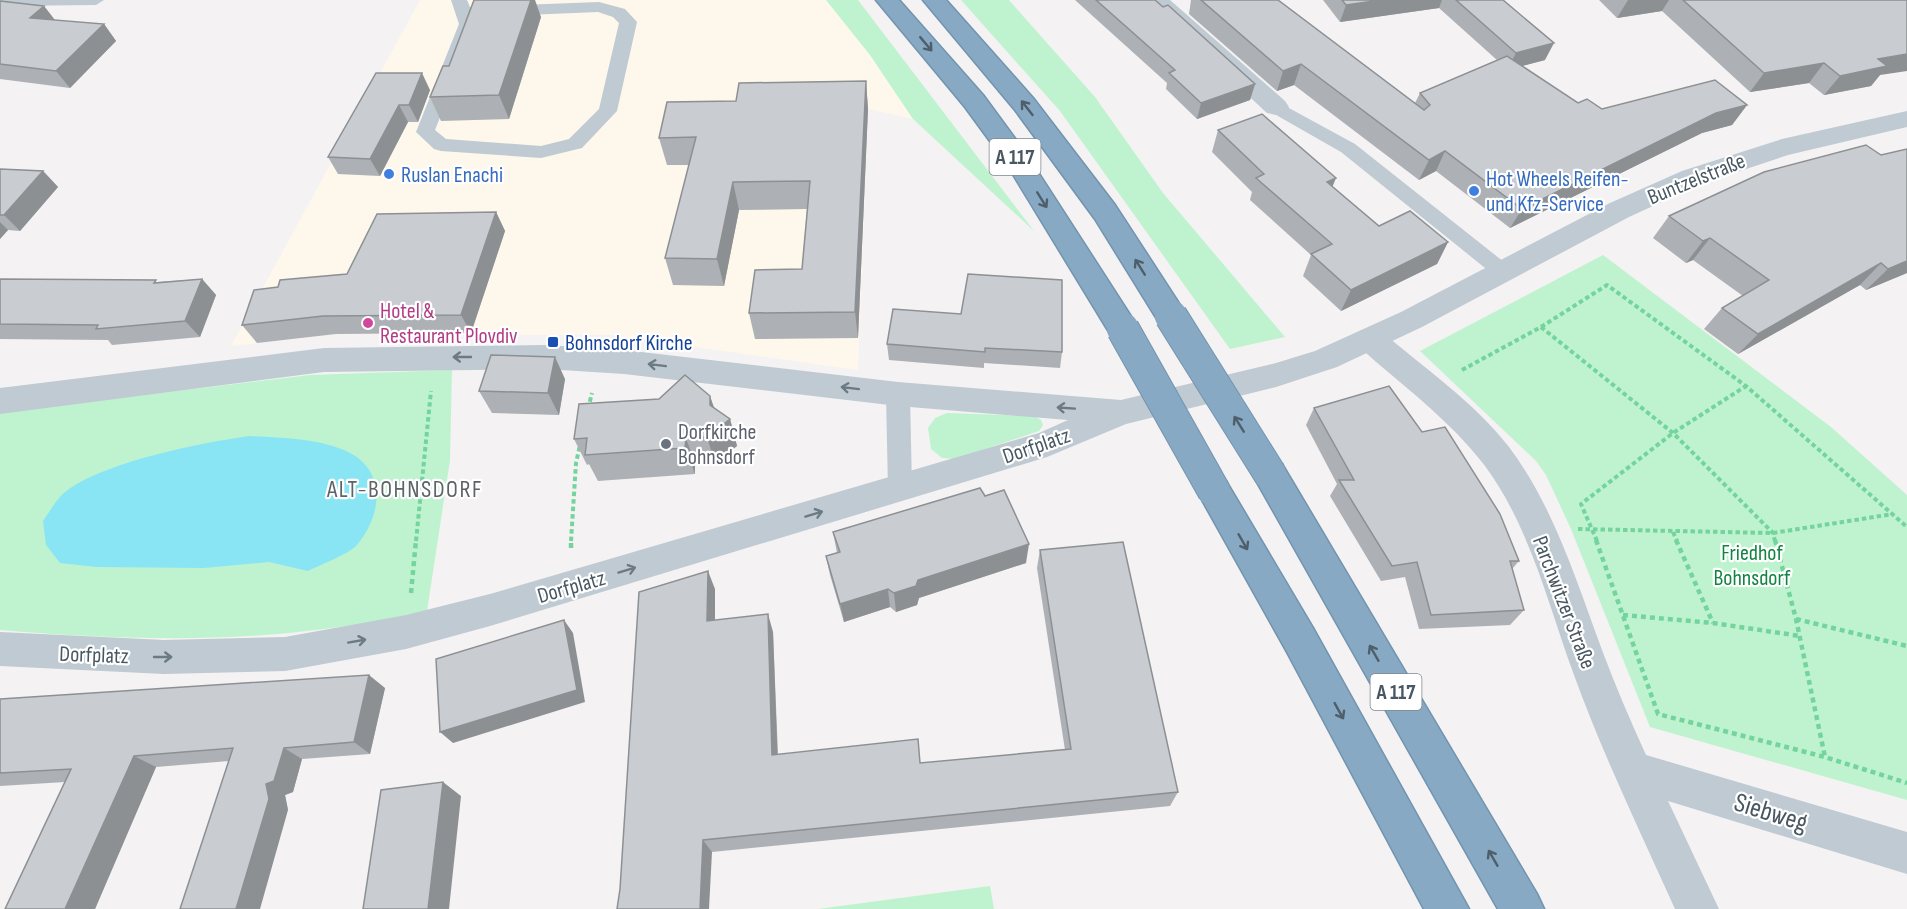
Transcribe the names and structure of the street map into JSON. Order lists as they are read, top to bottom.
{
  "streets": {
    "highway": ["A 117"],
    "street": [
      "Buntzelstraße",
      "Dorfplatz",
      "Parchwitzer Straße",
      "Siebweg"
    ]
  },
  "crossings": [
    ["Buntzelstraße", "Dorfplatz"],
    ["Buntzelstraße", "Parchwitzer Straße"],
    ["Dorfplatz", "Parchwitzer Straße"],
    ["Parchwitzer Straße", "Siebweg"]
  ],
  "districts": ["ALT-BOHNSDORF"],
  "parks": ["Friedhof Bohnsdorf"],
  "places": {
    "other": [
      "Ruslan Enachi",
      "Hot Wheels Reifen- und Kfz-Service",
      "Hotel & Restaurant Plovdiv",
      "Dorfkirche Bohnsdorf"
    ],
    "transit": ["Bohnsdorf Kirche"]
  }
}
